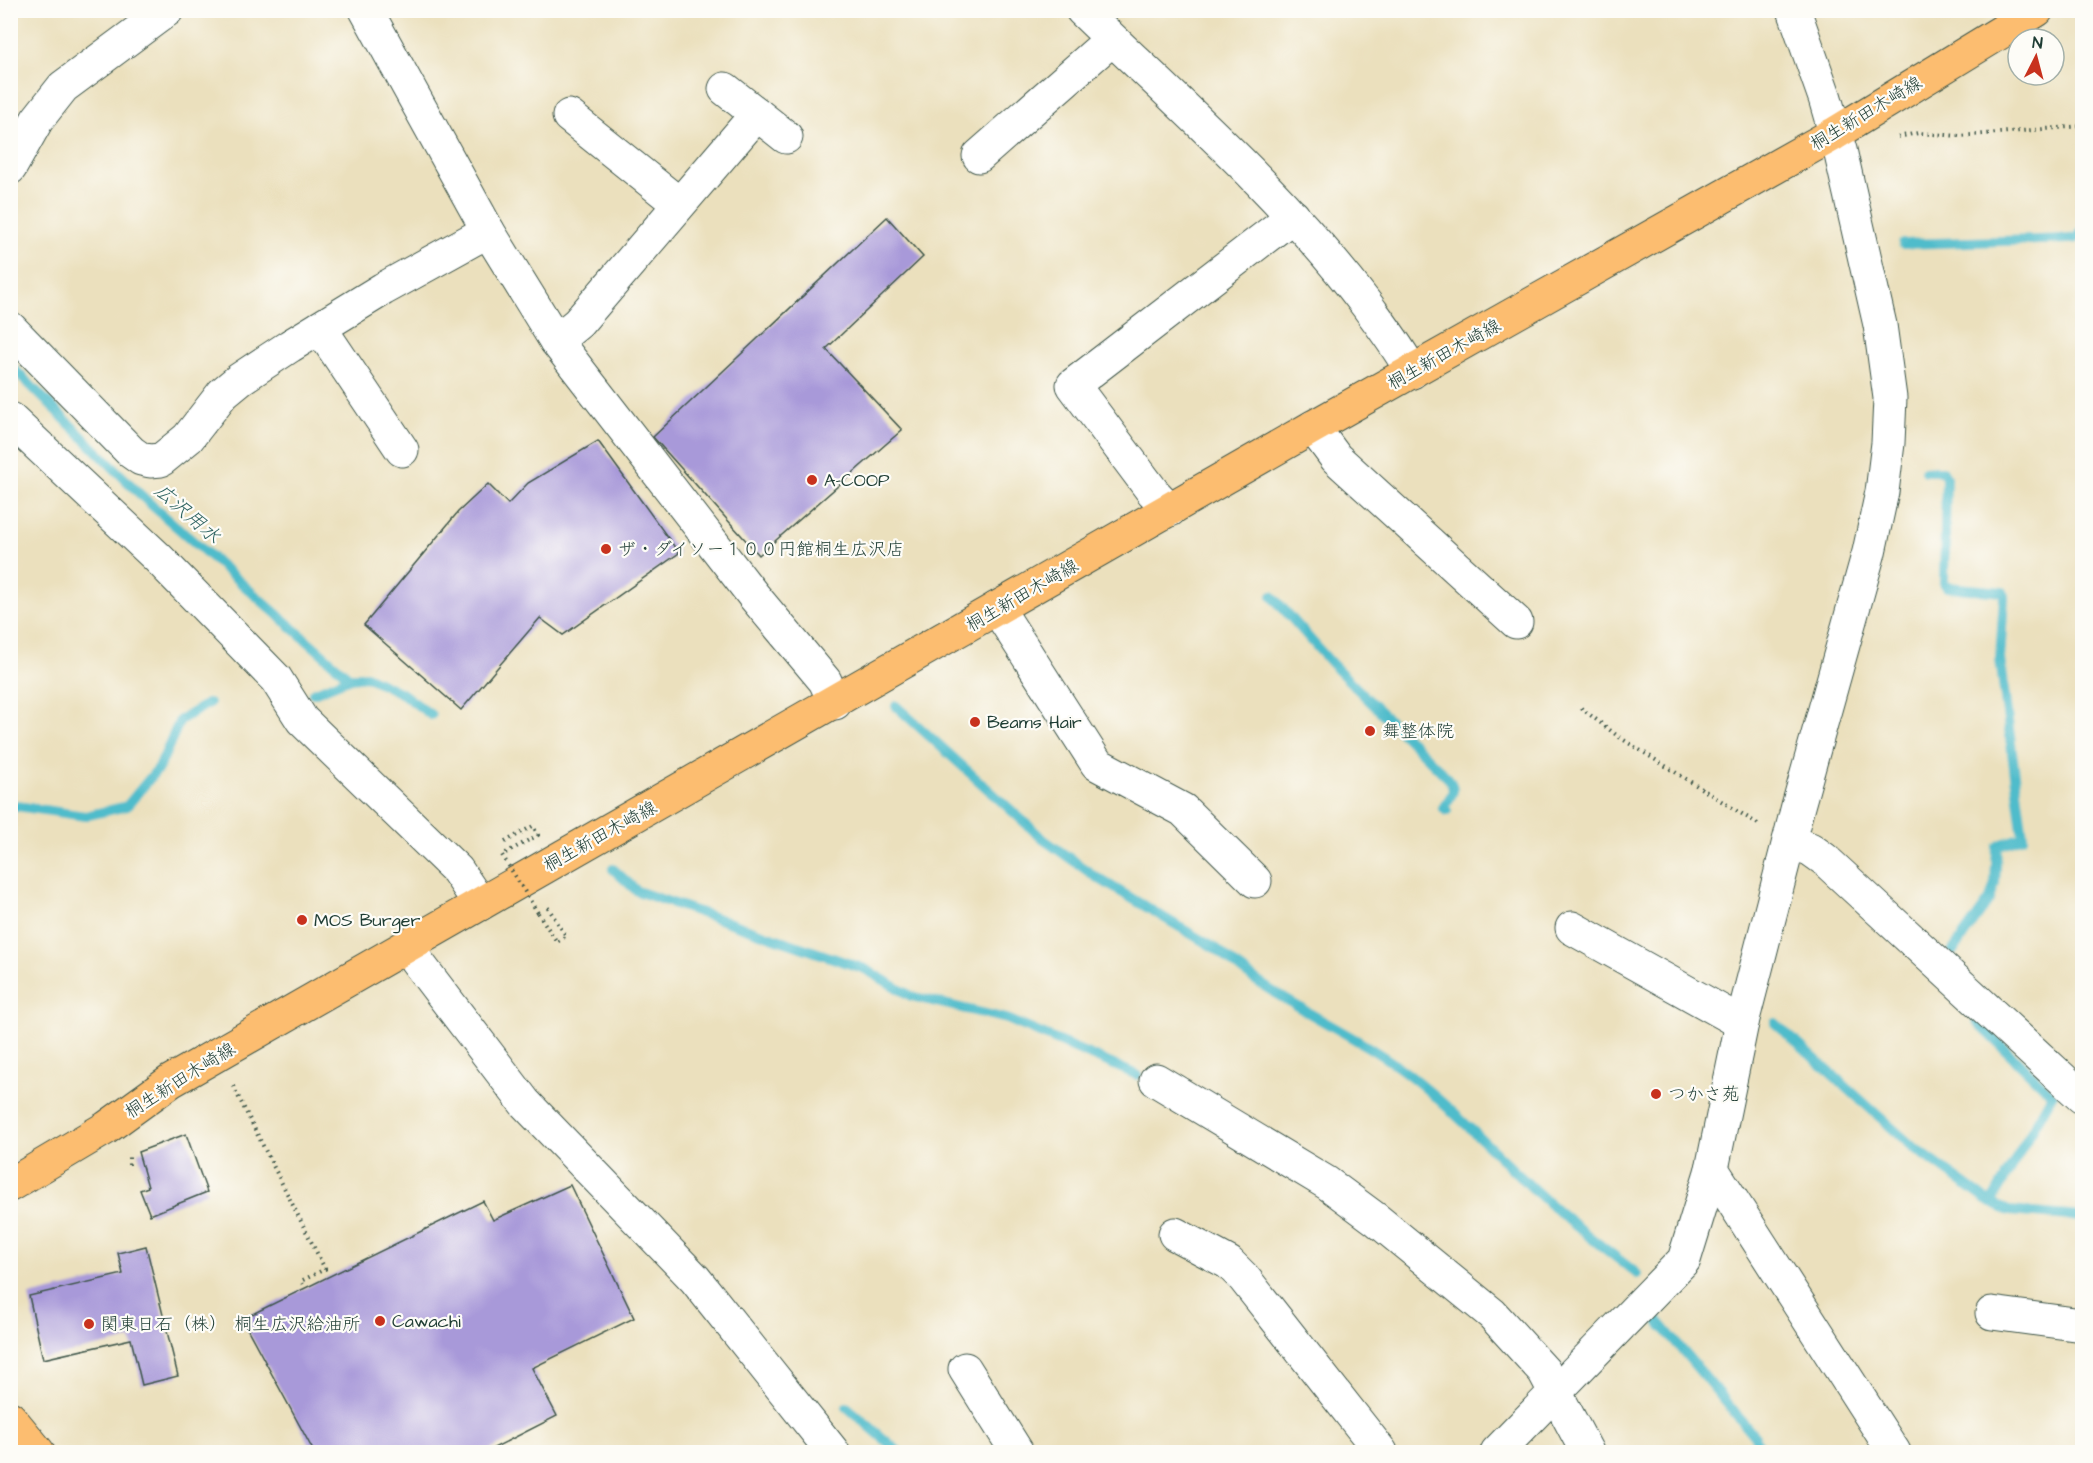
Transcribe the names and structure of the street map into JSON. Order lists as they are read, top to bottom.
{
  "streets": {
    "main road": ["桐生新田木崎線"]
  },
  "water": ["広沢用水"],
  "places": [
    "A-COOP",
    "ザ・ダイソー１００円館桐生広沢店",
    "Beams Hair",
    "舞整体院",
    "MOS Burger",
    "つかさ苑",
    "Cawachi",
    "関東日石（株） 桐生広沢給油所"
  ],
  "north": "top"
}
